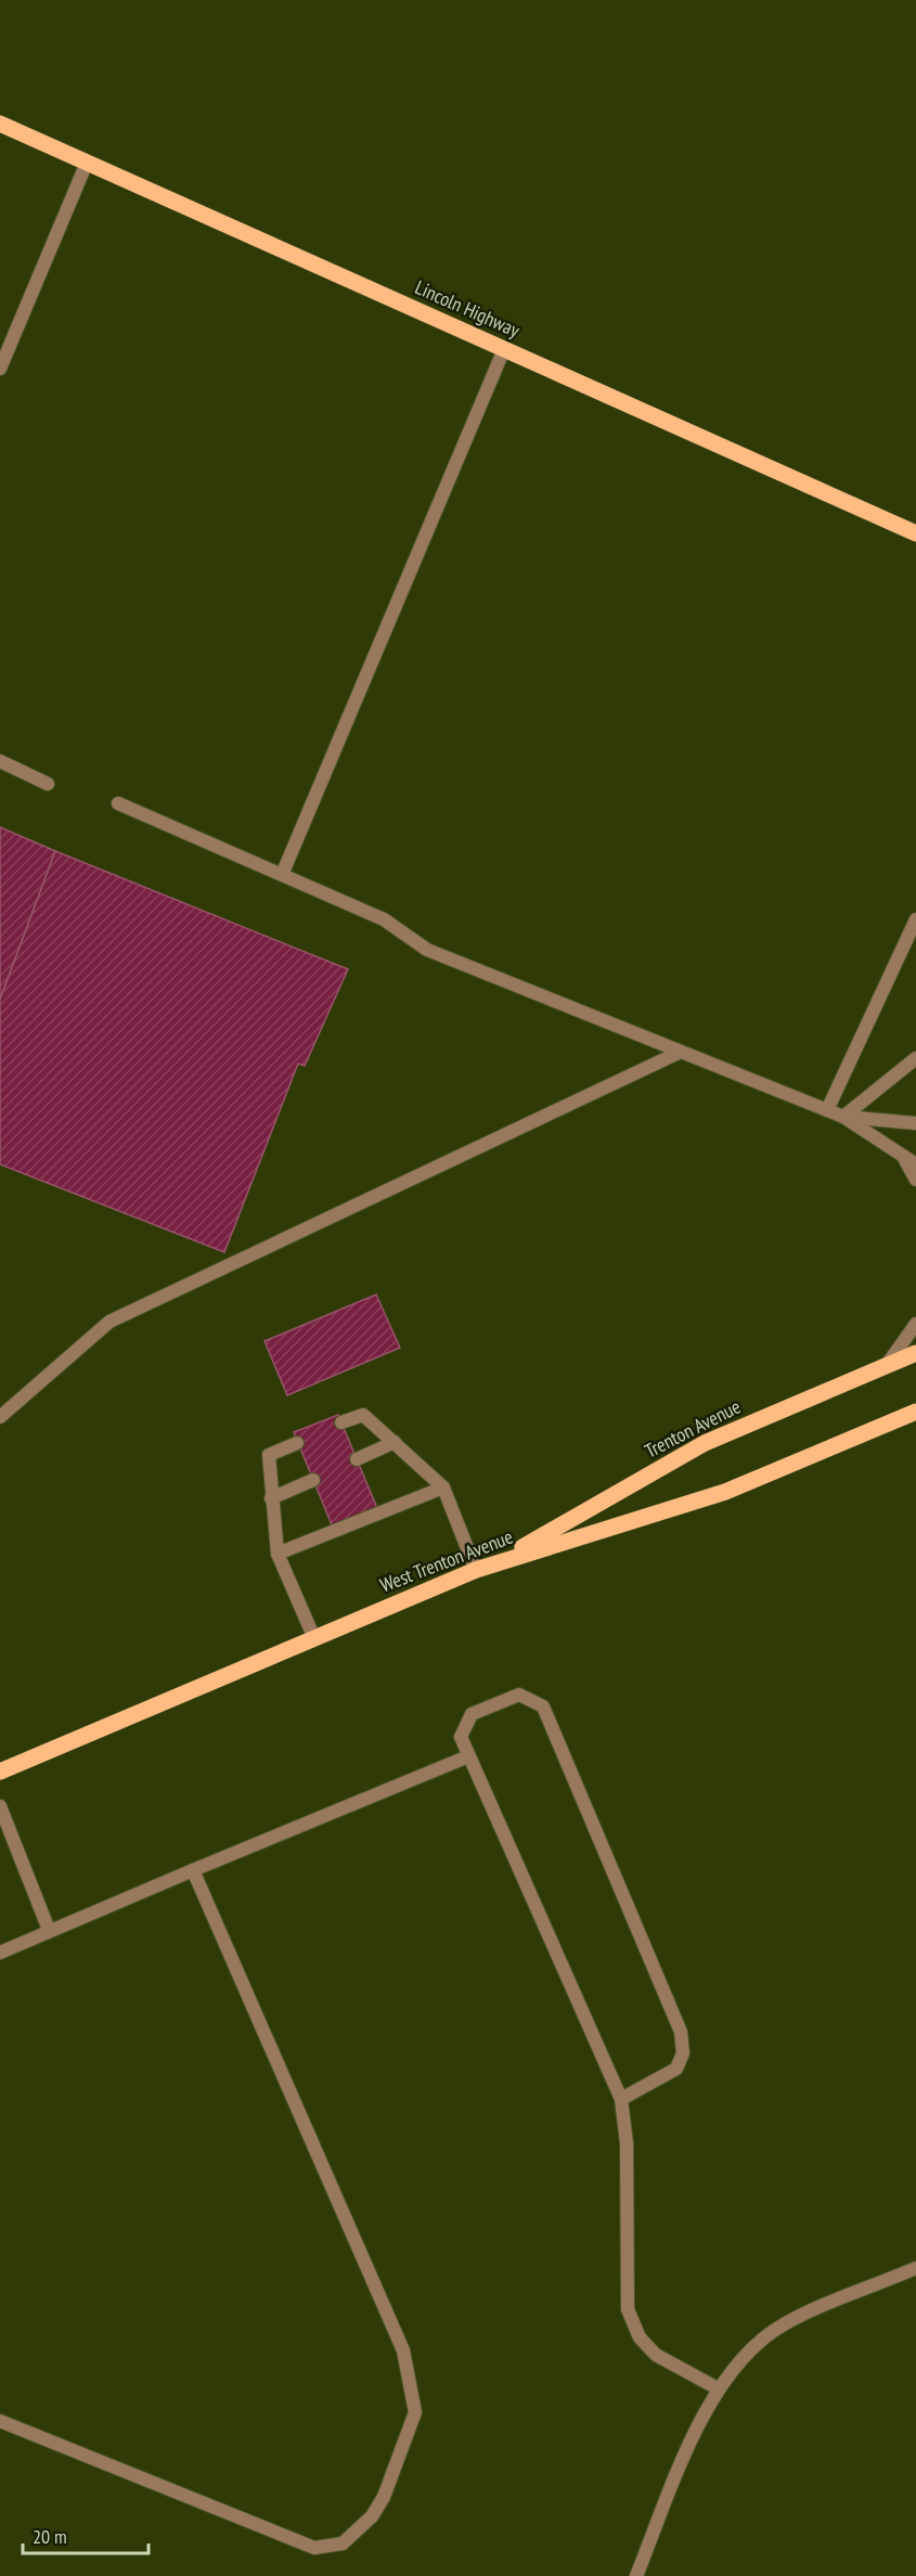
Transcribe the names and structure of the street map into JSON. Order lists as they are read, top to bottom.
{
  "streets": {
    "main road": ["Lincoln Highway", "Trenton Avenue", "West Trenton Avenue"]
  },
  "crossings": [
    ["Trenton Avenue", "West Trenton Avenue"]
  ],
  "scale_bar": "20 m"
}
